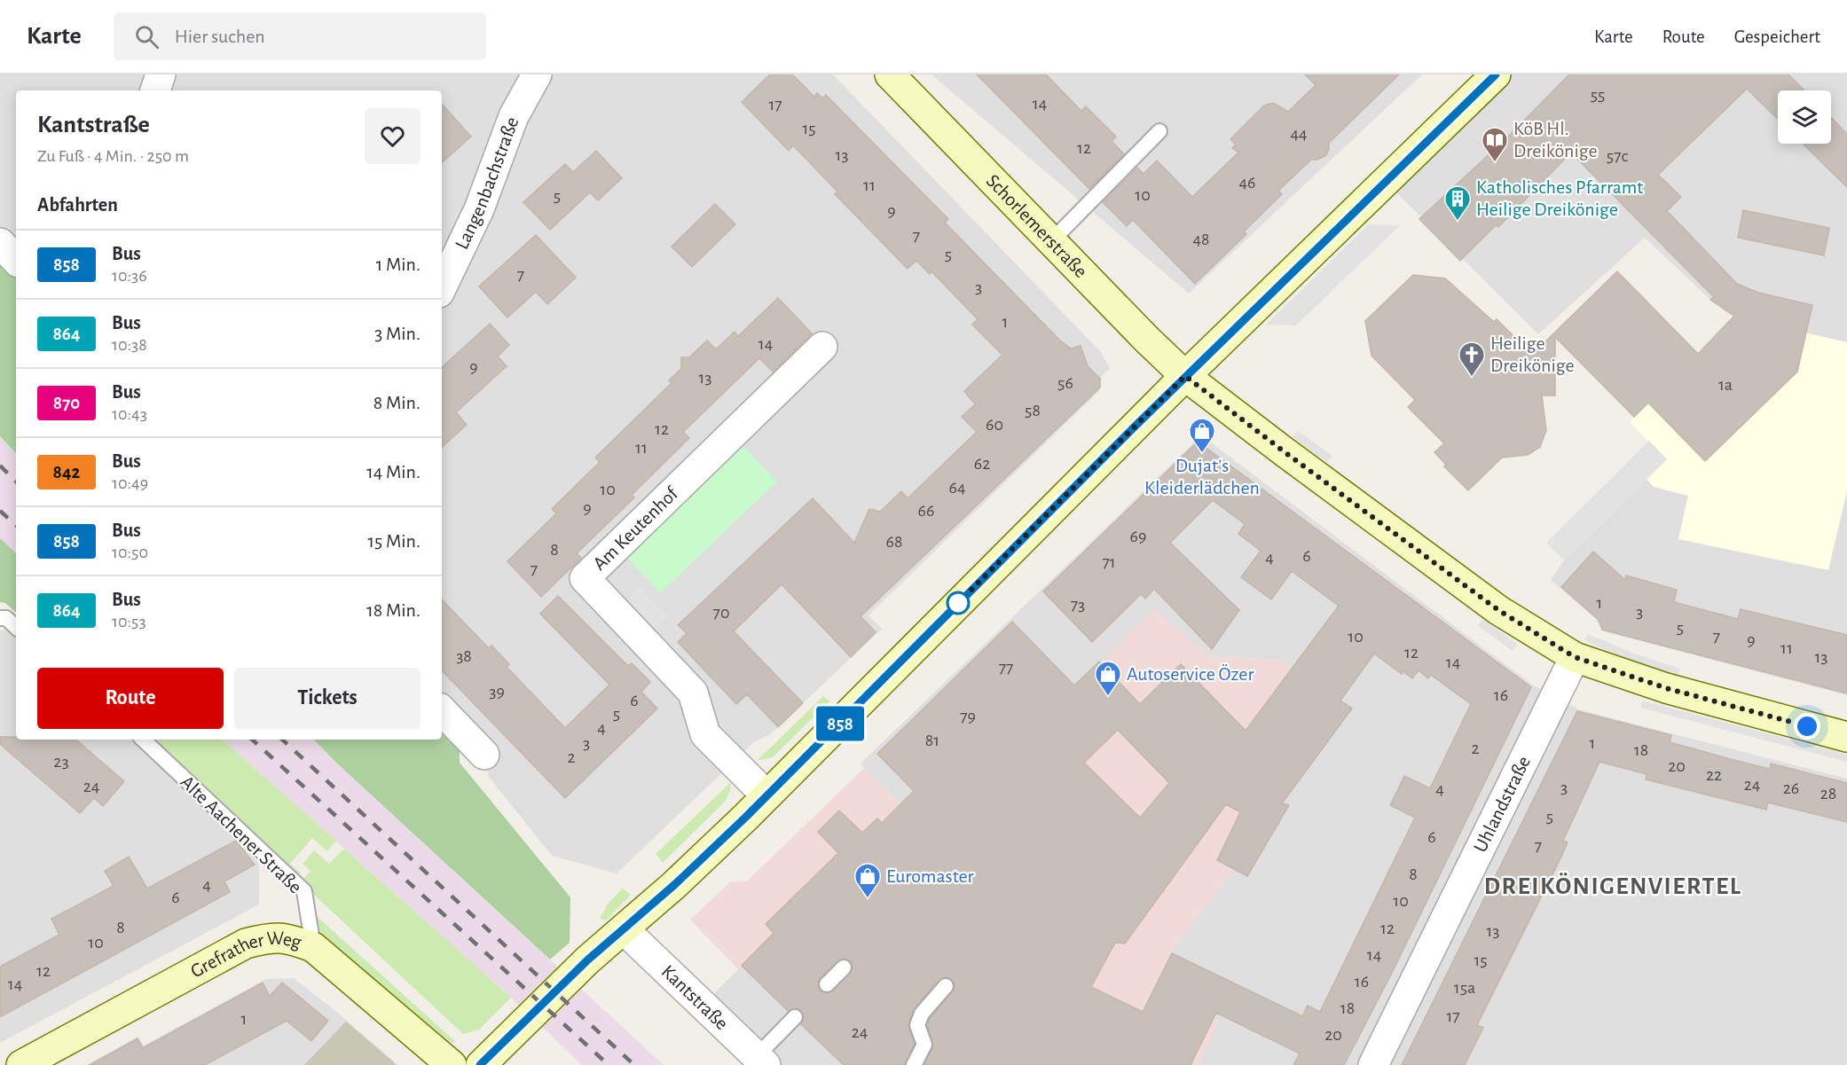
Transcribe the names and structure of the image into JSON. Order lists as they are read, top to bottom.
{
  "streets": {
    "main road": ["Schorlemerstraße", "Grefrather Weg"],
    "street": [
      "Langenbachstraße",
      "Am Keutenhof",
      "Uhlandstraße",
      "Kantstraße"
    ],
    "lane": ["Alte Aachener Straße"]
  },
  "crossings": [
    ["Schorlemerstraße", "Uhlandstraße"],
    ["Alte Aachener Straße", "Grefrather Weg"]
  ],
  "districts": ["DREIKÖNIGENVIERTEL"],
  "places": {
    "library": ["KöB Hl. Dreikönige"],
    "building": ["Katholisches Pfarramt Heilige Dreikönige"],
    "church": ["Heilige Dreikönige"],
    "shop": ["Dujat's Kleiderlädchen", "Autoservice Özer", "Euromaster"]
  },
  "lines": ["bus line 858"],
  "house_numbers": [
    "55",
    "14",
    "17",
    "15",
    "44",
    "12",
    "13",
    "57c",
    "46",
    "11",
    "10",
    "5",
    "9",
    "7",
    "48",
    "5",
    "7",
    "3",
    "1",
    "14",
    "9",
    "13",
    "56",
    "1a",
    "58",
    "60",
    "12",
    "11",
    "62",
    "64",
    "10",
    "9",
    "66",
    "69",
    "68",
    "8",
    "6",
    "4",
    "71",
    "7",
    "1",
    "73",
    "3",
    "70",
    "5",
    "10",
    "7",
    "9",
    "11",
    "12",
    "38",
    "13",
    "14",
    "77",
    "39",
    "16",
    "6",
    "5",
    "79",
    "4",
    "81",
    "3",
    "1",
    "2",
    "18",
    "2",
    "23",
    "20",
    "22",
    "24",
    "24",
    "3",
    "26",
    "4",
    "28",
    "5",
    "6",
    "7",
    "8",
    "4",
    "6",
    "10",
    "8",
    "12",
    "13",
    "10",
    "14",
    "15",
    "12",
    "16",
    "14",
    "15a",
    "18",
    "17",
    "1",
    "24",
    "20"
  ],
  "page": {
    "header": "Karte",
    "search": "Hier suchen",
    "nav": ["Karte", "Route", "Gespeichert"],
    "on_map": "858",
    "heading": [
      ["Kantstraße", "Zu Fuß · 4 Min. · 250 m"],
      "Abfahrten"
    ],
    "list": [
      {
        "mark": "858",
        "name": "Bus",
        "note": "10:36",
        "value": "1 Min."
      },
      {
        "mark": "864",
        "name": "Bus",
        "note": "10:38",
        "value": "3 Min."
      },
      {
        "mark": "870",
        "name": "Bus",
        "note": "10:43",
        "value": "8 Min."
      },
      {
        "mark": "842",
        "name": "Bus",
        "note": "10:49",
        "value": "14 Min."
      },
      {
        "mark": "858",
        "name": "Bus",
        "note": "10:50",
        "value": "15 Min."
      },
      {
        "mark": "864",
        "name": "Bus",
        "note": "10:53",
        "value": "18 Min."
      }
    ],
    "buttons": ["Route", "Tickets"]
  }
}
